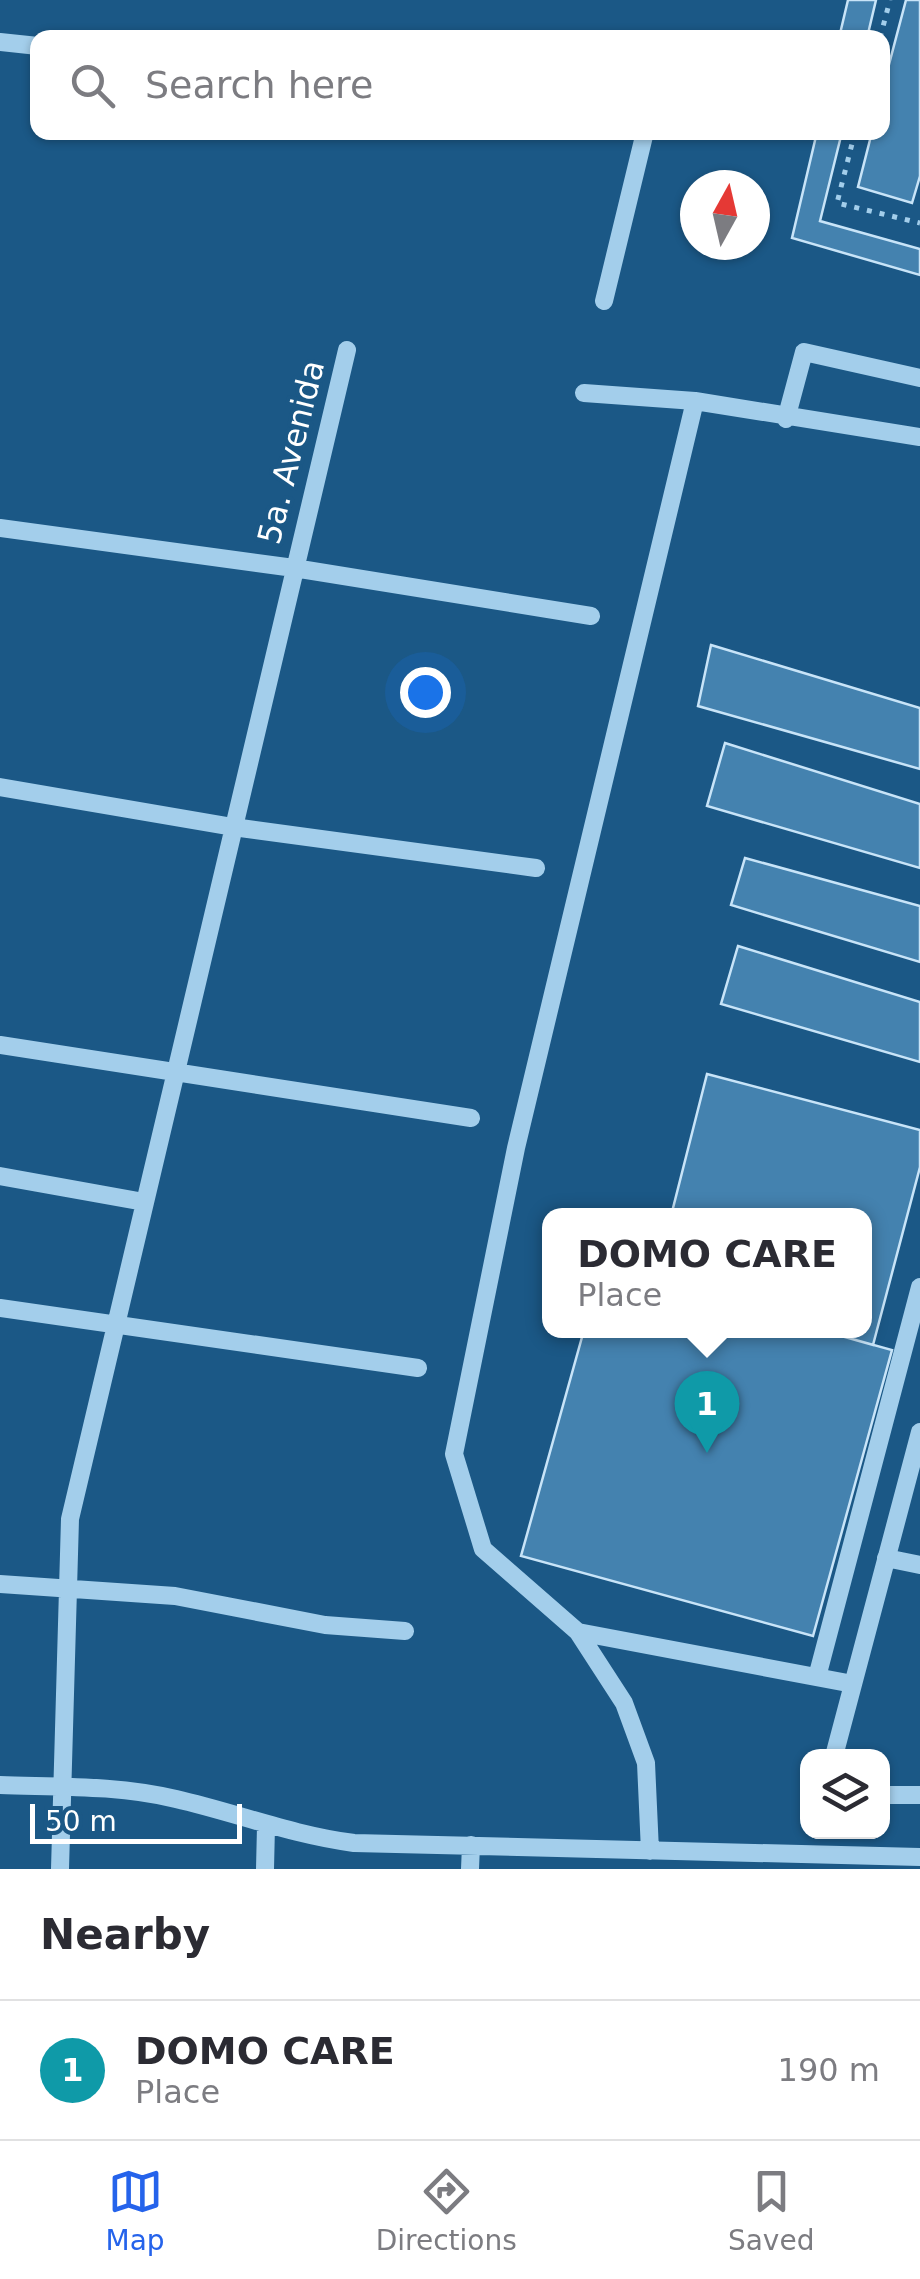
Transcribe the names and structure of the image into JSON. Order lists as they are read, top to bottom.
{
  "streets": {
    "street": ["5a. Avenida"]
  },
  "scale_bar": "50 m",
  "north": "top",
  "page": {
    "search": "Search here",
    "popup": ["DOMO CARE", "Place"],
    "pins": "1",
    "scale": "50 m",
    "heading": "Nearby",
    "list": [
      {
        "mark": "1",
        "name": "DOMO CARE",
        "note": "Place",
        "value": "190 m"
      }
    ],
    "nav": ["Map", "Directions", "Saved"]
  }
}
